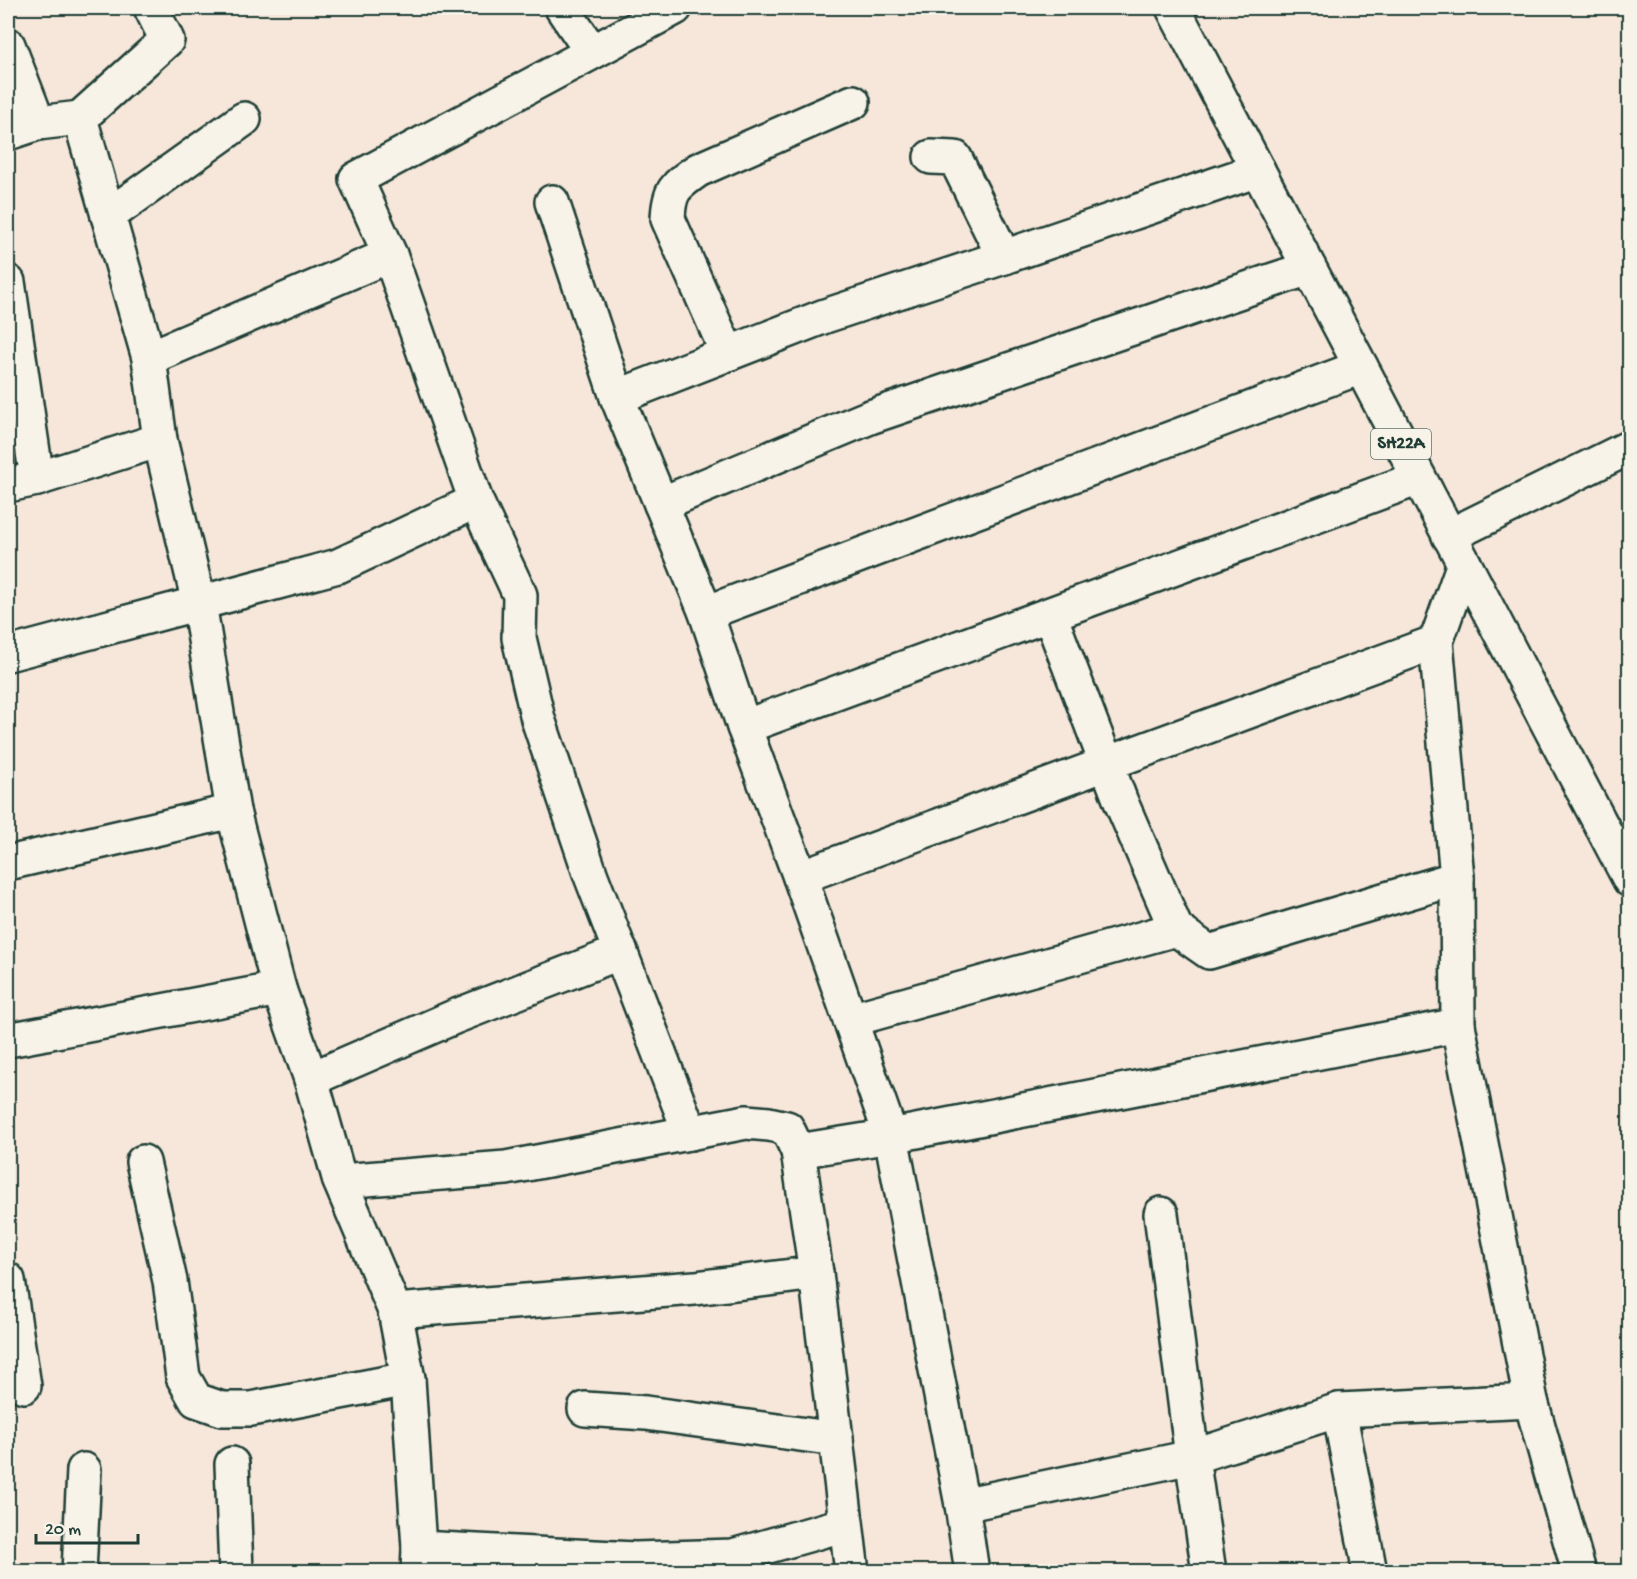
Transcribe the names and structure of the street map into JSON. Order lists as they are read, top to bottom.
{
  "streets": {
    "street": ["SH22A"]
  },
  "scale_bar": "20 m"
}
